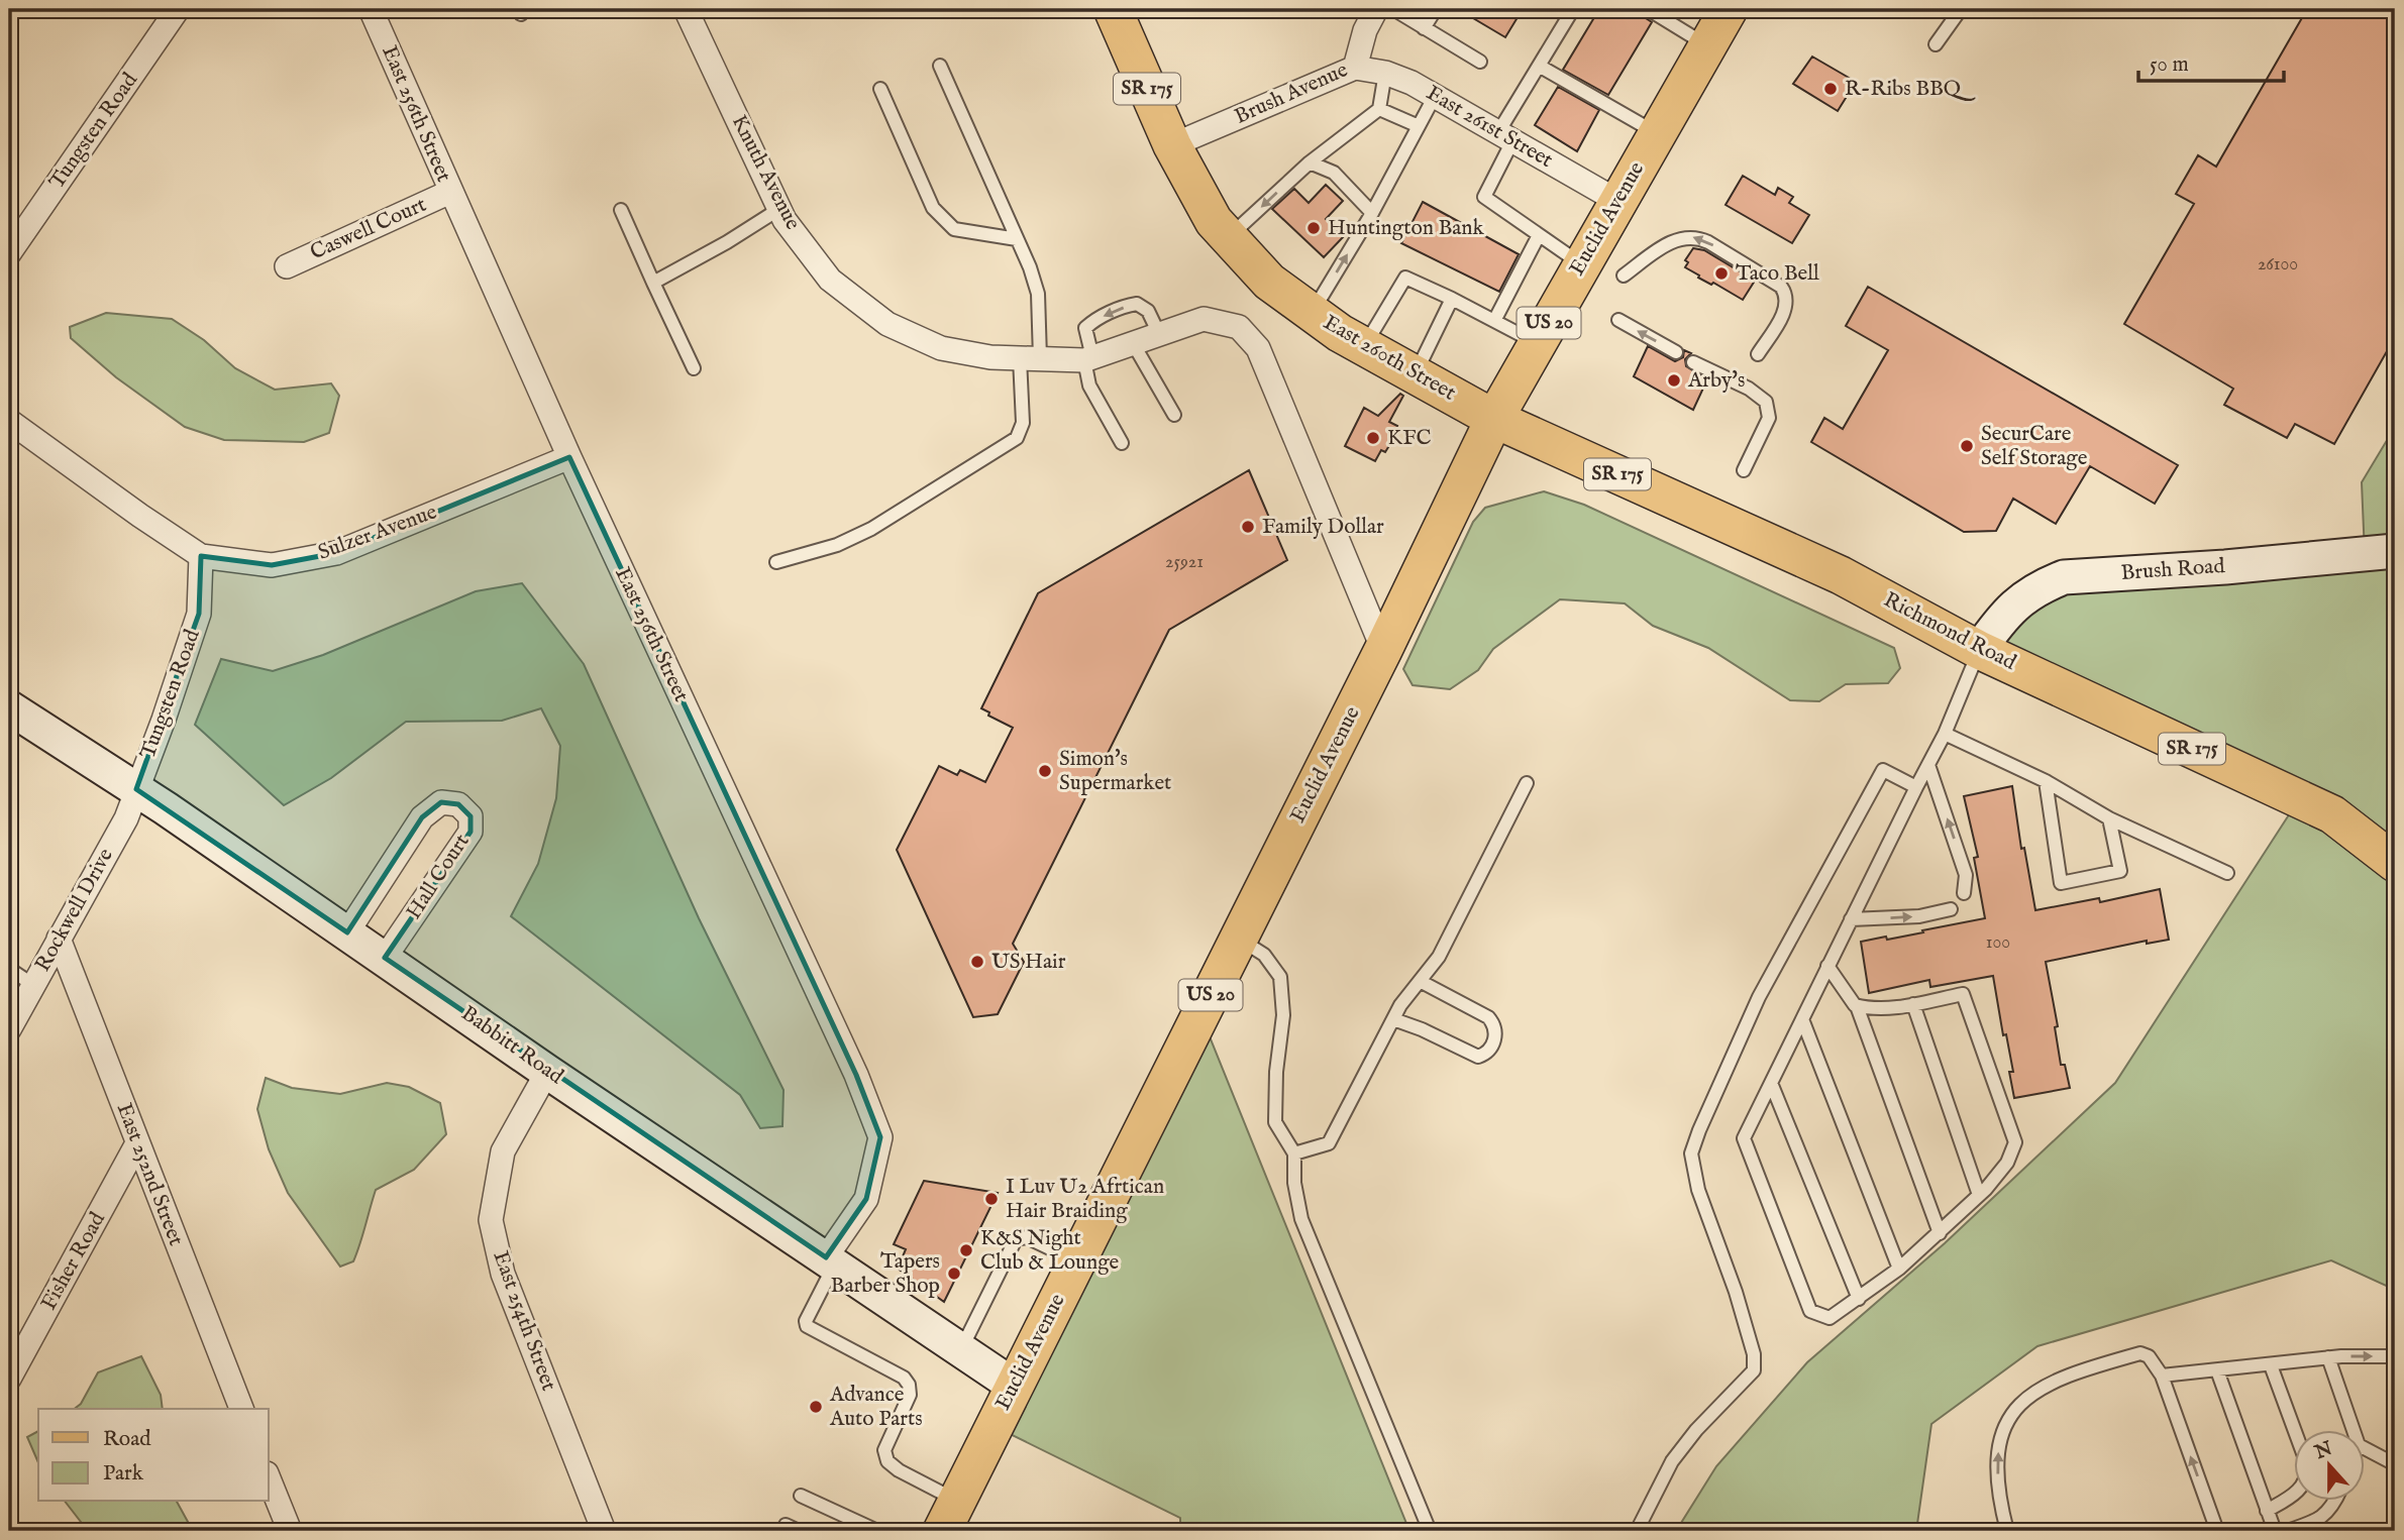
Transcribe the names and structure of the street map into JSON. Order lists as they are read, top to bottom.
{
  "streets": {
    "main road": [
      "SR 175",
      "Euclid Avenue",
      "US 20",
      "East 260th Street",
      "Brush Road",
      "Richmond Road",
      "Babbitt Road"
    ],
    "street": [
      "Brush Avenue",
      "East 256th Street",
      "East 261st Street",
      "Tungsten Road",
      "Knuth Avenue",
      "Caswell Court",
      "Sulzer Avenue",
      "Hall Court",
      "Rockwell Drive",
      "East 252nd Street",
      "Fisher Road",
      "East 254th Street"
    ]
  },
  "crossings": [
    ["Brush Avenue", "East 261st Street"],
    ["Brush Avenue", "East 260th Street"],
    ["East 256th Street", "Caswell Court"],
    ["East 256th Street", "Sulzer Avenue"],
    ["East 256th Street", "Babbitt Road"],
    ["East 261st Street", "Euclid Avenue"],
    ["Tungsten Road", "Sulzer Avenue"],
    ["Tungsten Road", "Rockwell Drive"],
    ["Tungsten Road", "Babbitt Road"],
    ["Knuth Avenue", "Euclid Avenue"],
    ["Euclid Avenue", "East 260th Street"],
    ["Euclid Avenue", "Richmond Road"],
    ["Euclid Avenue", "Babbitt Road"],
    ["East 260th Street", "Richmond Road"],
    ["Brush Road", "Richmond Road"],
    ["Hall Court", "Babbitt Road"],
    ["Rockwell Drive", "Babbitt Road"],
    ["Rockwell Drive", "East 252nd Street"],
    ["Babbitt Road", "East 254th Street"],
    ["East 252nd Street", "Fisher Road"]
  ],
  "places": [
    "R-Ribs BBQ",
    "Huntington Bank",
    "Taco Bell",
    "Arby's",
    "KFC",
    "SecurCare Self Storage",
    "Family Dollar",
    "Simon's Supermarket",
    "US Hair",
    "I Luv U2 Afrtican Hair Braiding",
    "K&S Night Club & Lounge",
    "Tapers Barber Shop",
    "Advance Auto Parts"
  ],
  "house_numbers": ["26100", "25921", "100"],
  "legend": ["Road", "Park"],
  "scale_bar": "50 m",
  "north": "top"
}
